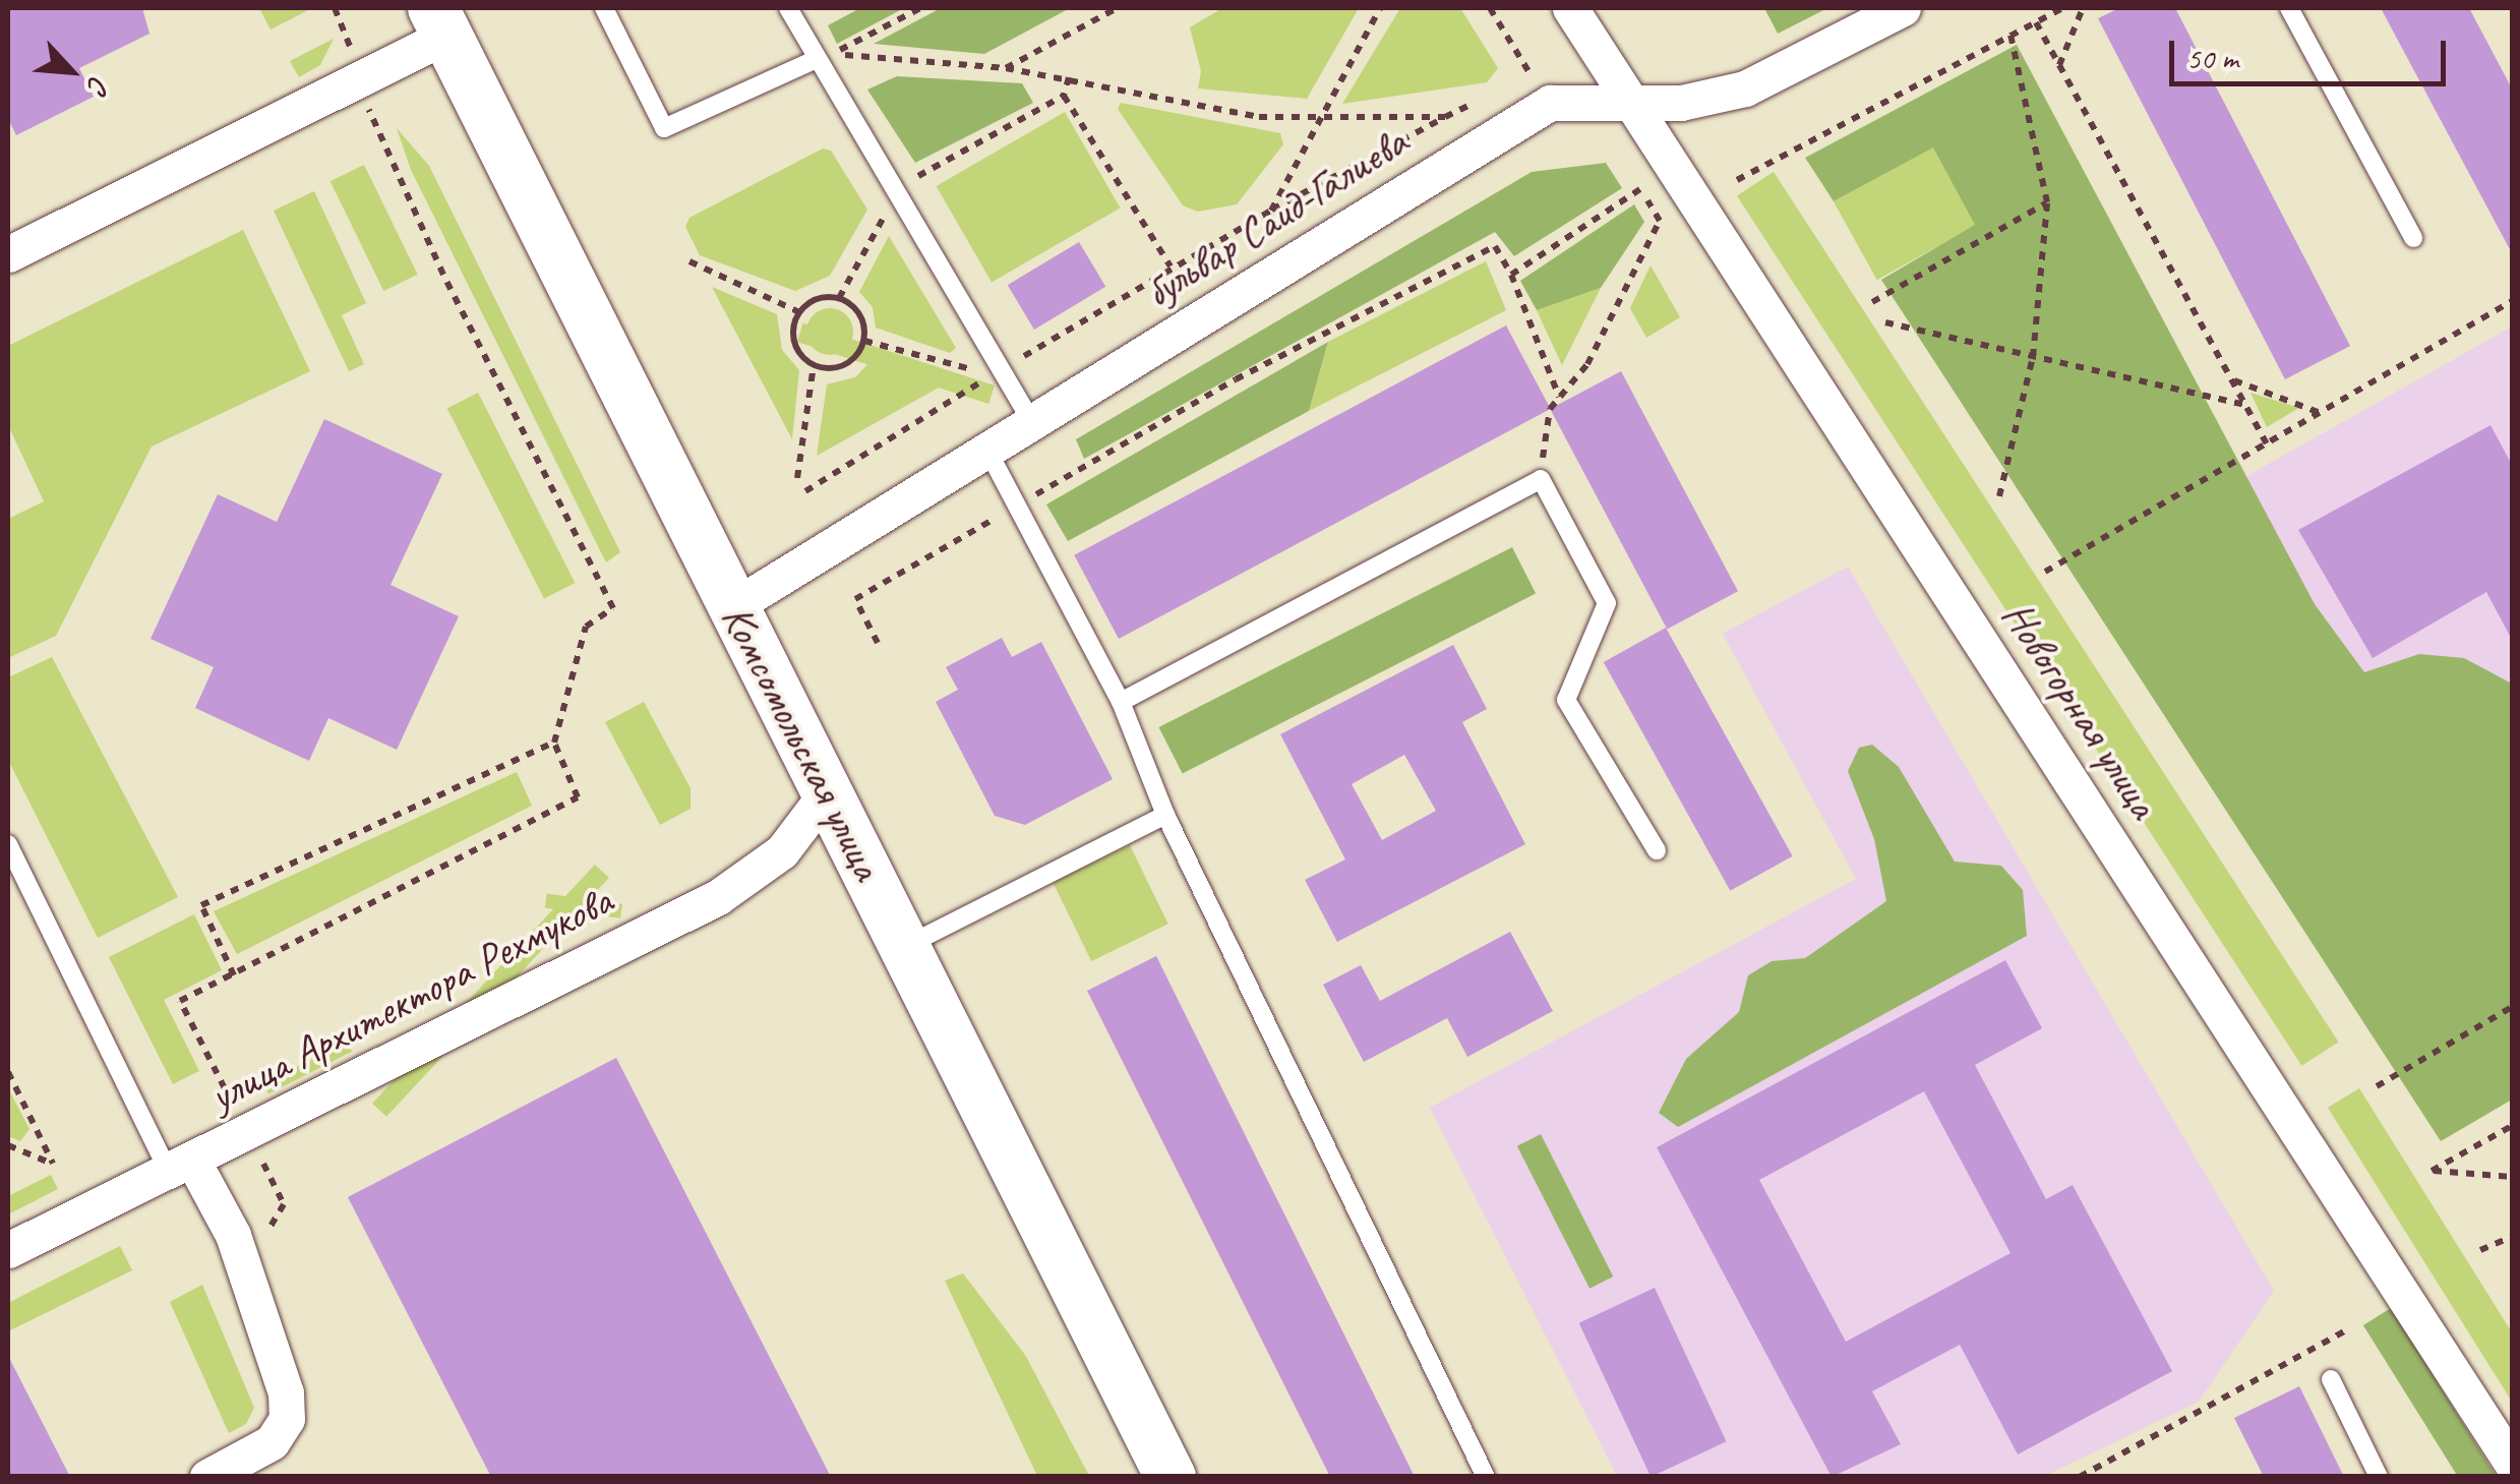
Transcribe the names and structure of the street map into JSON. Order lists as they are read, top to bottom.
{
  "streets": {
    "main road": ["Комсомольская улица"],
    "street": ["бульвар Саид-Галиева", "Новогорная улица", "улица Архитектора Рехмукова"]
  },
  "crossings": [
    ["бульвар Саид-Галиева", "Новогорная улица"],
    ["бульвар Саид-Галиева", "Комсомольская улица"],
    ["Комсомольская улица", "улица Архитектора Рехмукова"]
  ],
  "scale_bar": "50 m",
  "north": "bottom right"
}
